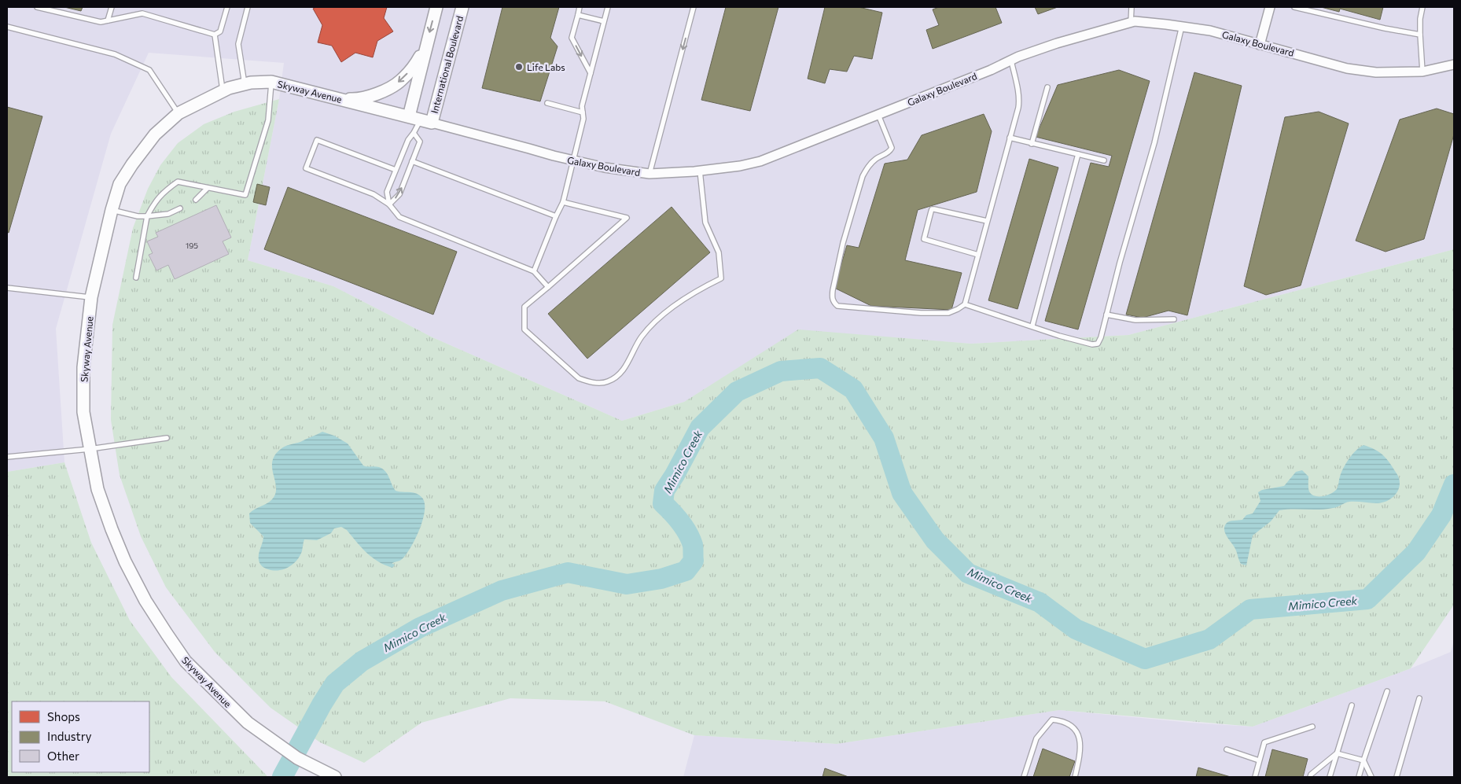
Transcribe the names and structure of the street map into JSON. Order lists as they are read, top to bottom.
{
  "streets": {
    "street": ["Galaxy Boulevard", "International Boulevard", "Skyway Avenue"]
  },
  "crossings": [
    ["Galaxy Boulevard", "International Boulevard"],
    ["Galaxy Boulevard", "Skyway Avenue"],
    ["International Boulevard", "Skyway Avenue"]
  ],
  "water": ["Mimico Creek"],
  "places": ["Life Labs"],
  "house_numbers": ["195"],
  "legend": ["Shops", "Industry", "Other"]
}
